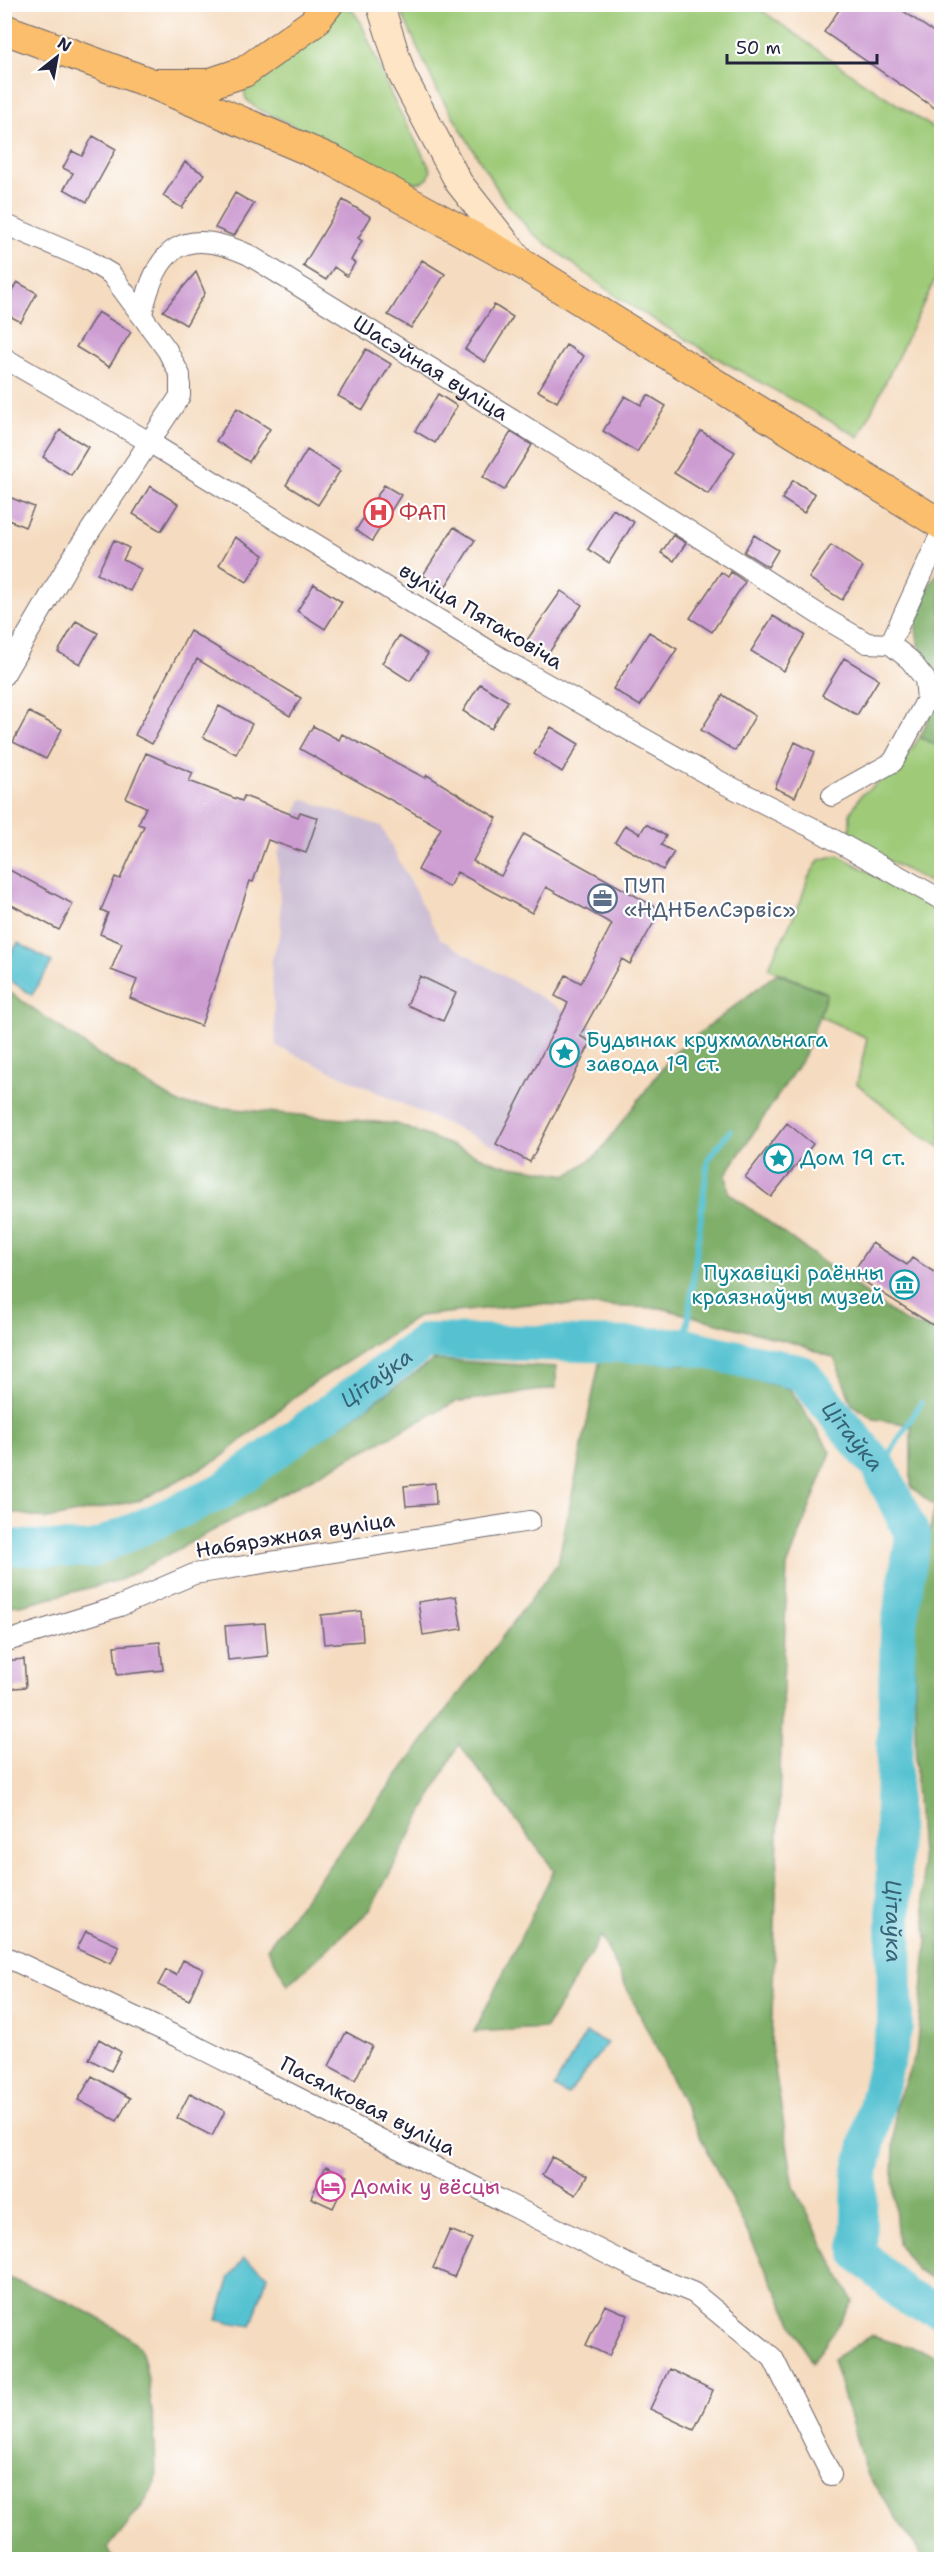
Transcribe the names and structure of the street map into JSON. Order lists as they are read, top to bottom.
{
  "streets": {
    "street": [
      "Шасэйная вуліца",
      "вуліца Пятаковіча",
      "Набярэжная вуліца",
      "Пасялковая вуліца"
    ]
  },
  "water": ["Цітаўка"],
  "places": {
    "hospital": ["ФАП"],
    "office": ["ПУП «НДНБелСэрвіс»"],
    "place": ["Будынак крухмальнага завода 19 ст.", "Дом 19 ст."],
    "museum": ["Пухавіцкі раённы краязнаўчы музей"],
    "hotel": ["Домік у вёсцы"]
  },
  "scale_bar": "50 m",
  "north": "top right"
}
